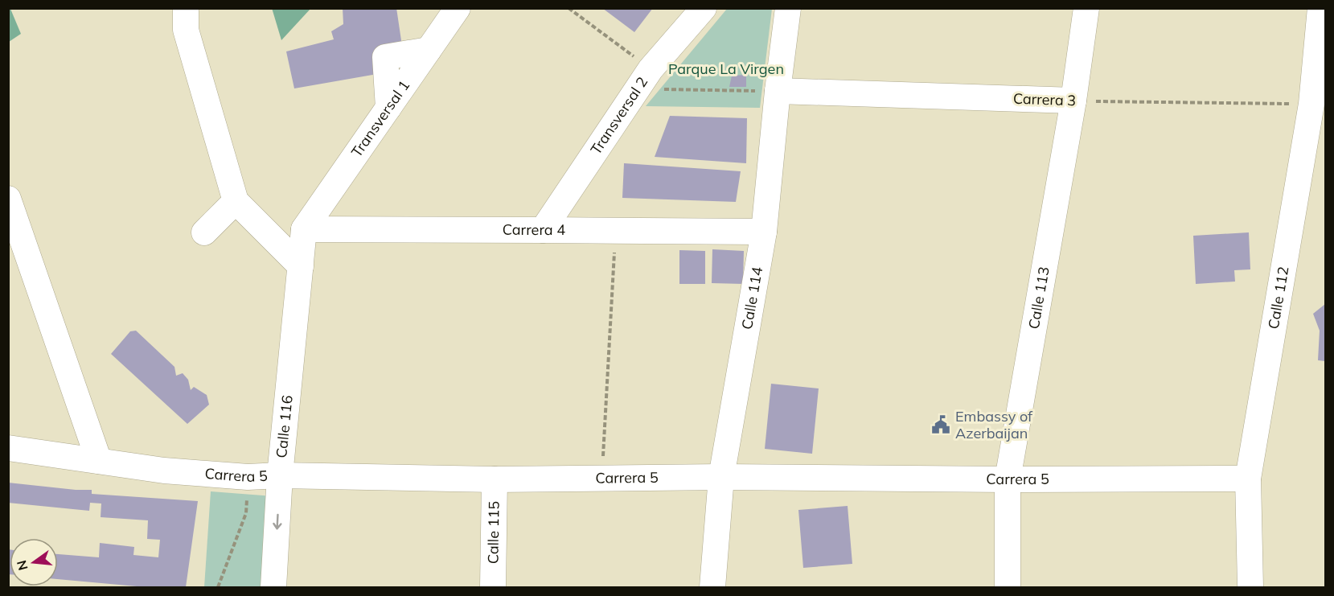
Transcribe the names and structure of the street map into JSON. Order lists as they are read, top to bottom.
{
  "streets": {
    "street": [
      "Carrera 3",
      "Transversal 2",
      "Transversal 1",
      "Carrera 4",
      "Calle 113",
      "Calle 112",
      "Calle 114",
      "Calle 116",
      "Carrera 5",
      "Calle 115"
    ]
  },
  "crossings": [
    ["Carrera 3", "Calle 113"],
    ["Carrera 3", "Calle 112"],
    ["Carrera 3", "Calle 114"],
    ["Transversal 2", "Carrera 4"],
    ["Transversal 1", "Carrera 4"],
    ["Transversal 1", "Calle 116"],
    ["Carrera 4", "Calle 114"],
    ["Carrera 4", "Calle 116"],
    ["Calle 113", "Carrera 5"],
    ["Calle 112", "Carrera 5"],
    ["Calle 114", "Carrera 5"],
    ["Calle 116", "Carrera 5"],
    ["Carrera 5", "Calle 115"]
  ],
  "parks": ["Parque La Virgen"],
  "places": {
    "public building": ["Embassy of Azerbaijan"]
  },
  "north": "left"
}
